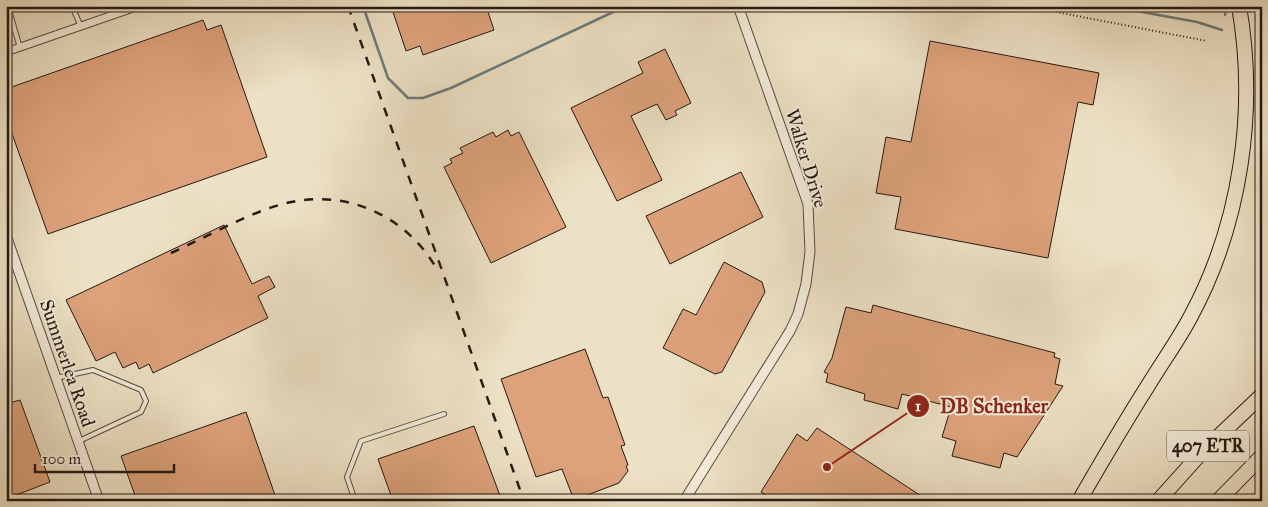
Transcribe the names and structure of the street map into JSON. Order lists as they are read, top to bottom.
{
  "streets": {
    "highway": ["407 ETR"],
    "street": ["Walker Drive", "Summerlea Road"]
  },
  "places": ["DB Schenker"],
  "scale_bar": "100 m"
}
